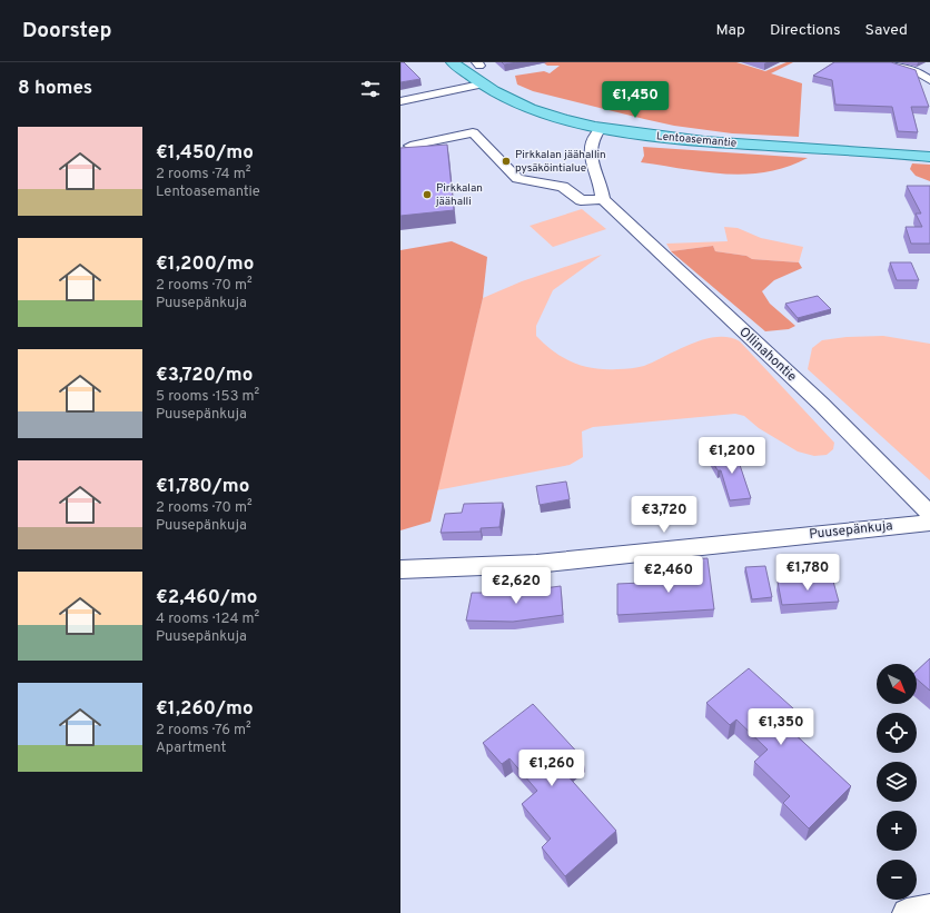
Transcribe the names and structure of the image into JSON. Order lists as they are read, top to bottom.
{
  "streets": {
    "main road": ["Lentoasemantie"],
    "street": ["Ollinahontie", "Puusepänkuja"]
  },
  "crossings": [
    ["Ollinahontie", "Puusepänkuja"]
  ],
  "places": ["Pirkkalan jäähallin pysäköintialue", "Pirkkalan jäähalli"],
  "north": "bottom right",
  "page": {
    "header": "Doorstep",
    "nav": ["Map", "Directions", "Saved"],
    "heading": "8 homes",
    "price": [
      "€1,450",
      "€1,200",
      "€3,720",
      "€1,780",
      "€2,460",
      "€2,620",
      "€1,350",
      "€1,260"
    ],
    "list": [
      {
        "name": "€1,450/mo",
        "note": "2 rooms · 74 m² · Lentoasemantie"
      },
      {
        "name": "€1,200/mo",
        "note": "2 rooms · 70 m² · Puusepänkuja"
      },
      {
        "name": "€3,720/mo",
        "note": "5 rooms · 153 m² · Puusepänkuja"
      },
      {
        "name": "€1,780/mo",
        "note": "2 rooms · 70 m² · Puusepänkuja"
      },
      {
        "name": "€2,460/mo",
        "note": "4 rooms · 124 m² · Puusepänkuja"
      },
      {
        "name": "€1,260/mo",
        "note": "2 rooms · 76 m² · Apartment"
      }
    ],
    "map_buttons": ["+", "−"]
  }
}
